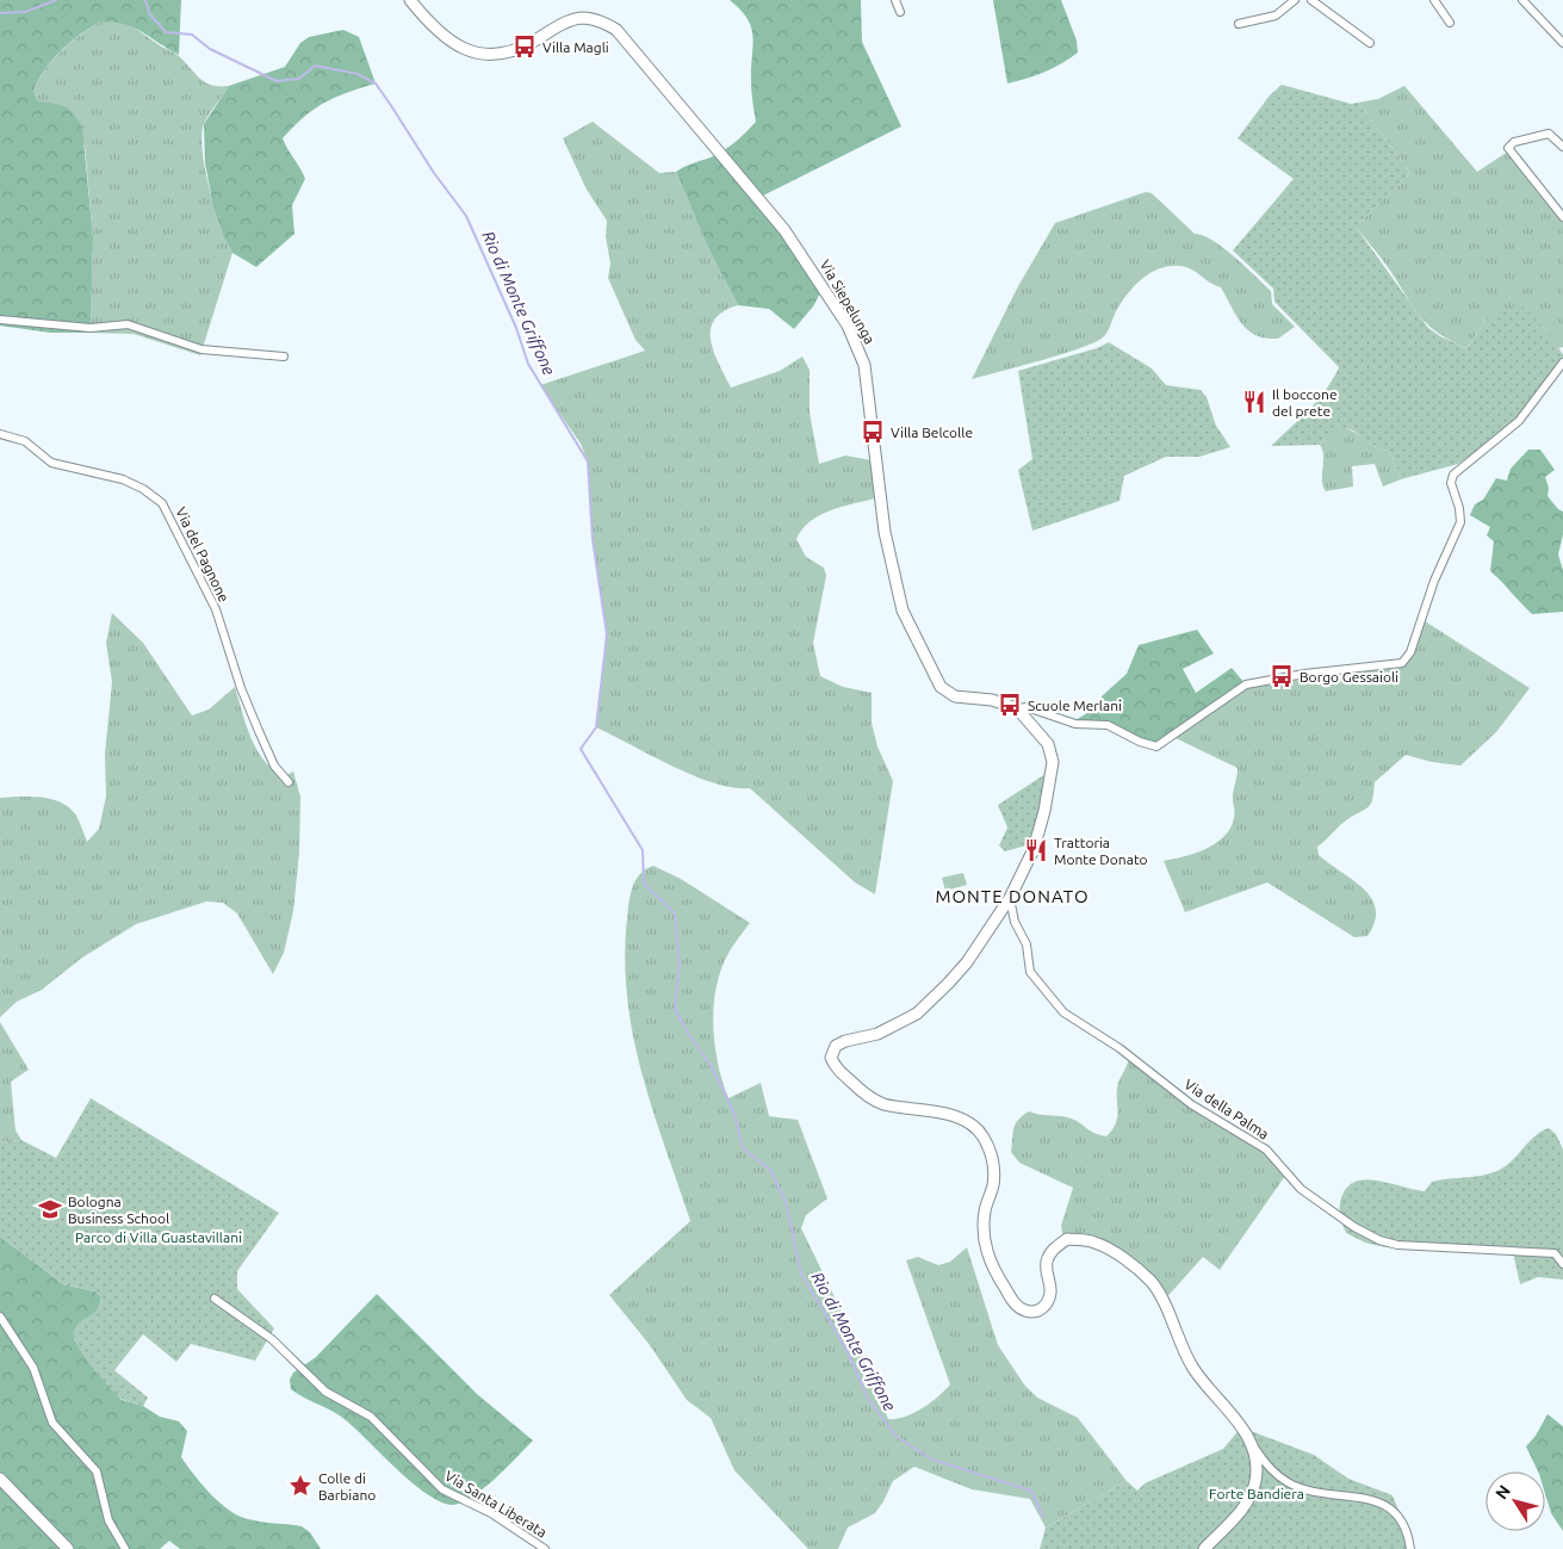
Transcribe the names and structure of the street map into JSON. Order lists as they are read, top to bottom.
{
  "streets": {
    "street": [
      "Via Siepelunga",
      "Via del Pagnone",
      "Via della Palma",
      "Via Santa Liberata"
    ]
  },
  "districts": ["MONTE DONATO"],
  "water": ["Rio di Monte Griffone"],
  "parks": ["Parco di Villa Guastavillani", "Forte Bandiera"],
  "places": {
    "bus stop": [
      "Villa Magli",
      "Villa Belcolle",
      "Borgo Gessaioli",
      "Scuole Merlani"
    ],
    "restaurant": ["Il boccone del prete", "Trattoria Monte Donato"],
    "school or university": ["Bologna Business School"],
    "place": ["Colle di Barbiano"]
  },
  "north": "top left"
}
